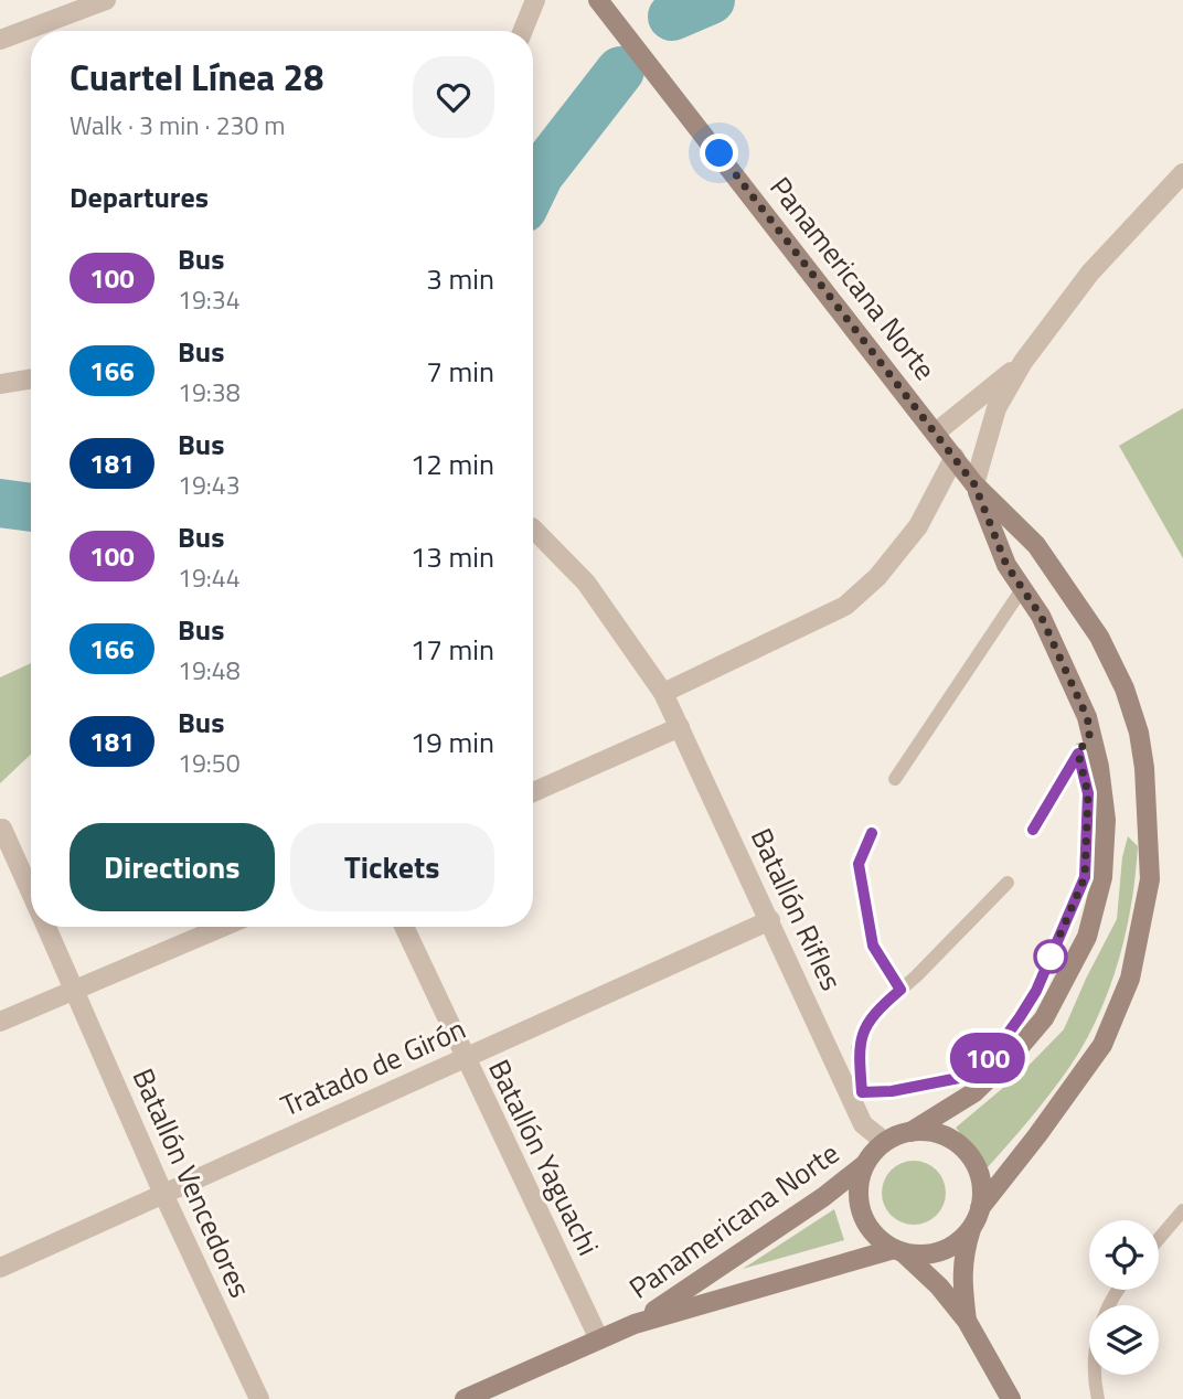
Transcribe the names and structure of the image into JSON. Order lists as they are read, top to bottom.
{
  "streets": {
    "main road": ["Panamericana Norte"],
    "street": [
      "Batallón Rifles",
      "Tratado de Girón",
      "Batallón Yaguachi",
      "Batallón Vencedores"
    ]
  },
  "crossings": [
    ["Panamericana Norte", "Batallón Rifles"],
    ["Panamericana Norte", "Batallón Yaguachi"],
    ["Batallón Rifles", "Tratado de Girón"],
    ["Tratado de Girón", "Batallón Yaguachi"],
    ["Tratado de Girón", "Batallón Vencedores"]
  ],
  "lines": ["bus line 100"],
  "page": {
    "on_map": "100",
    "heading": [
      ["Cuartel Línea 28", "Walk · 3 min · 230 m"],
      "Departures"
    ],
    "list": [
      {
        "mark": "100",
        "name": "Bus",
        "note": "19:34",
        "value": "3 min"
      },
      {
        "mark": "166",
        "name": "Bus",
        "note": "19:38",
        "value": "7 min"
      },
      {
        "mark": "181",
        "name": "Bus",
        "note": "19:43",
        "value": "12 min"
      },
      {
        "mark": "100",
        "name": "Bus",
        "note": "19:44",
        "value": "13 min"
      },
      {
        "mark": "166",
        "name": "Bus",
        "note": "19:48",
        "value": "17 min"
      },
      {
        "mark": "181",
        "name": "Bus",
        "note": "19:50",
        "value": "19 min"
      }
    ],
    "buttons": ["Directions", "Tickets"]
  }
}
